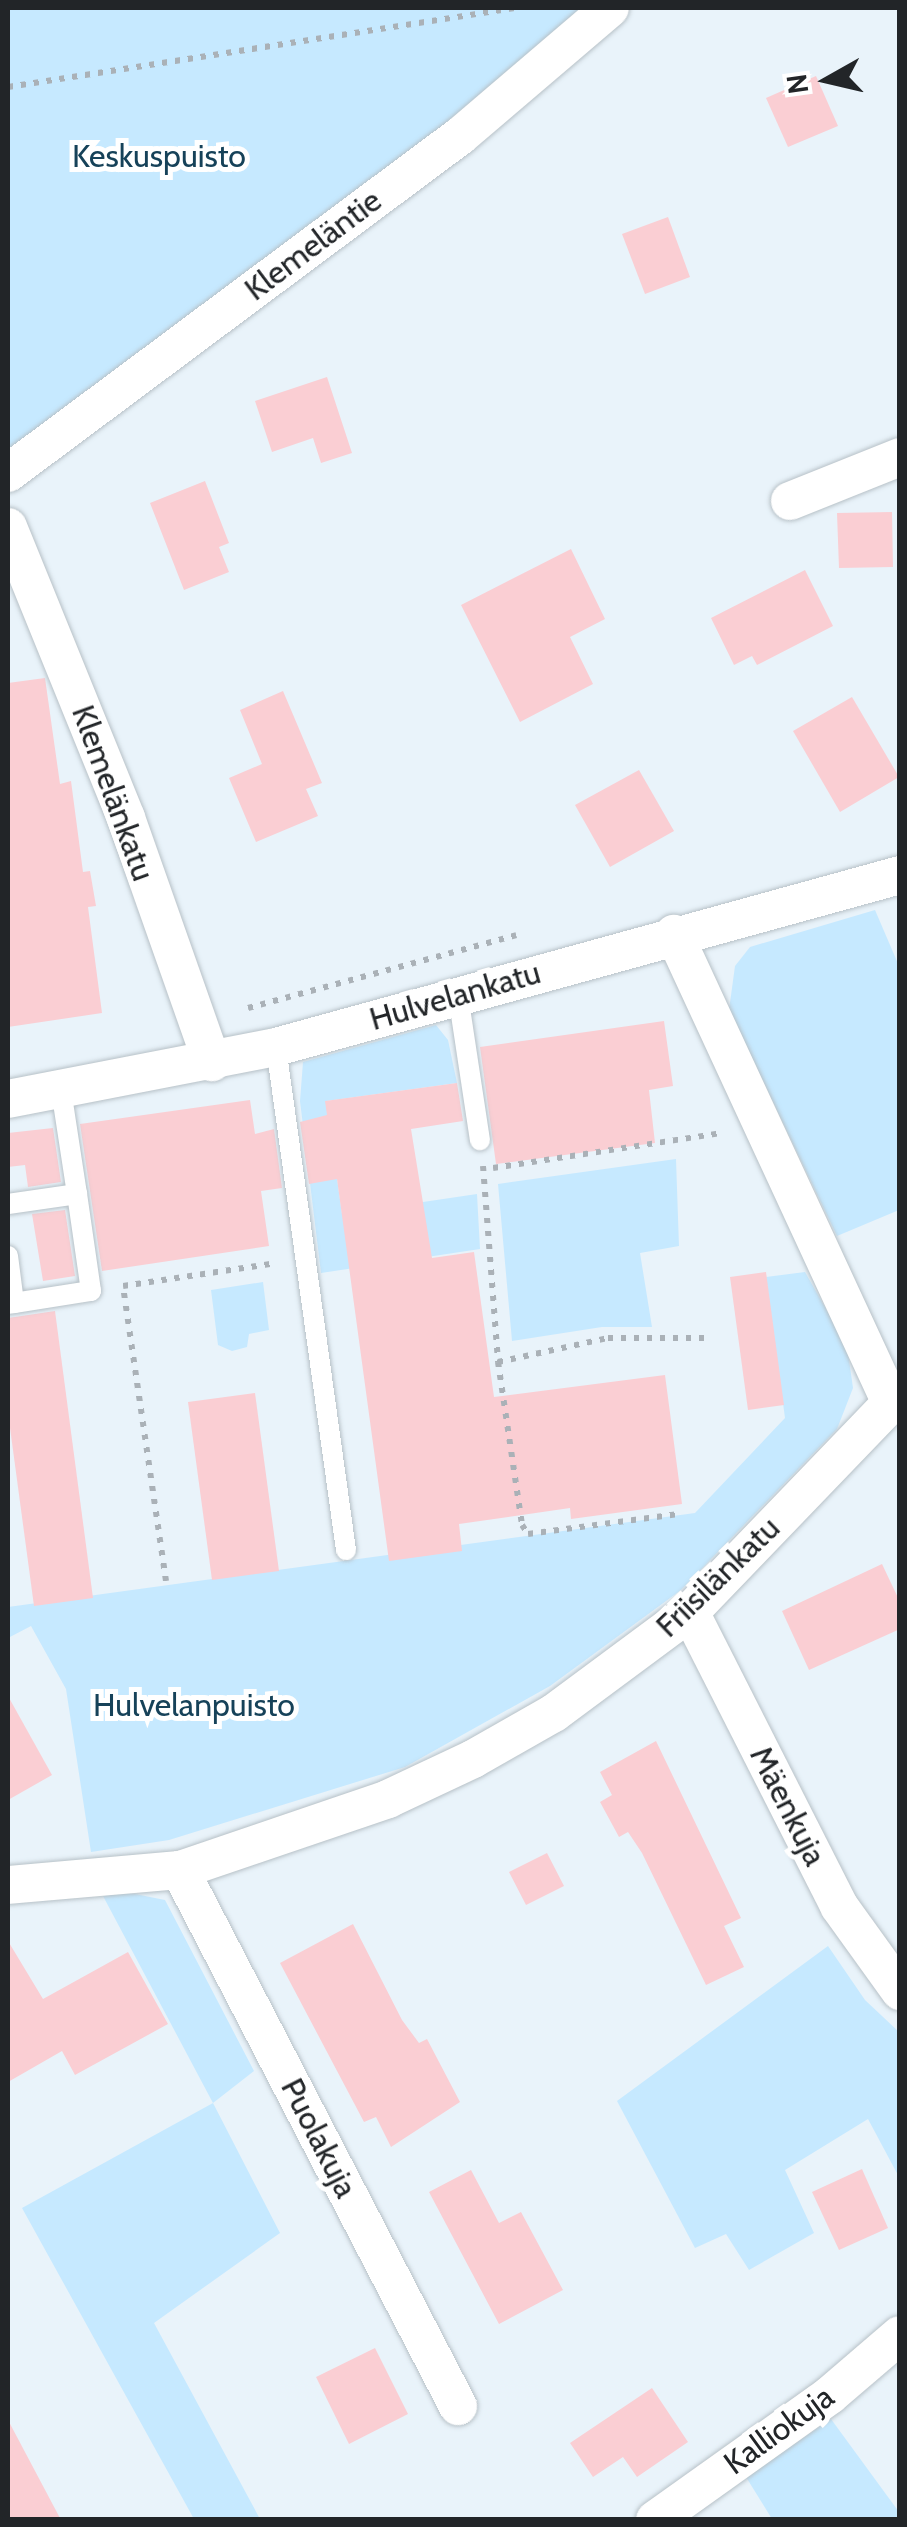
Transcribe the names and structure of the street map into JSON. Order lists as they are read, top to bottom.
{
  "streets": {
    "street": [
      "Klemeläntie",
      "Klemelänkatu",
      "Hulvelankatu",
      "Friisilänkatu",
      "Mäenkuja",
      "Puolakuja",
      "Kalliokuja"
    ]
  },
  "crossings": [
    ["Klemelänkatu", "Hulvelankatu"],
    ["Hulvelankatu", "Friisilänkatu"],
    ["Friisilänkatu", "Mäenkuja"],
    ["Friisilänkatu", "Puolakuja"]
  ],
  "parks": ["Keskuspuisto", "Hulvelanpuisto"],
  "north": "left"
}
